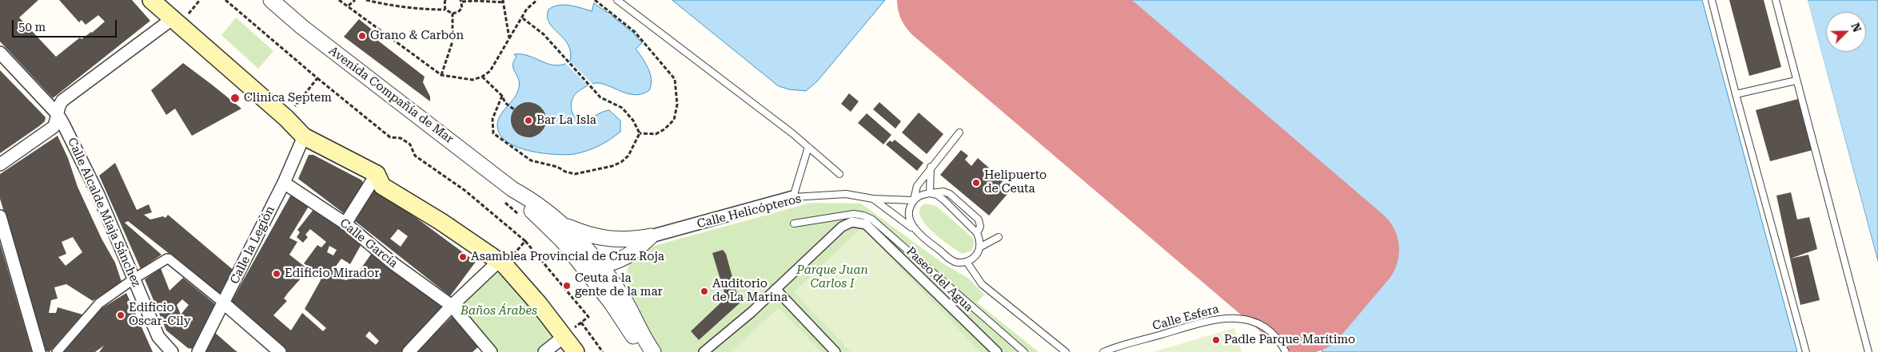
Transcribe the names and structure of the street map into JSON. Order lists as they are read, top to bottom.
{
  "streets": {
    "street": [
      "Avenida Compañía de Mar",
      "Calle Helicópteros",
      "Calle Alcalde Miaja Sánchez",
      "Calle García",
      "Calle la Legión",
      "Paseo del Agua"
    ],
    "lane": ["Calle Esfera"]
  },
  "crossings": [
    ["Calle García", "Calle la Legión"]
  ],
  "parks": ["Parque Juan Carlos I", "Baños Árabes"],
  "places": [
    "Grano & Carbón",
    "Clinica Septem",
    "Bar La Isla",
    "Helipuerto de Ceuta",
    "Asamblea Provincial de Cruz Roja",
    "Edificio Mirador",
    "Ceuta a la gente de la mar",
    "Auditorio de La Marina",
    "Edificio Oscar-Cily",
    "Padle Parque Marítimo"
  ],
  "scale_bar": "50 m",
  "north": "top right"
}
